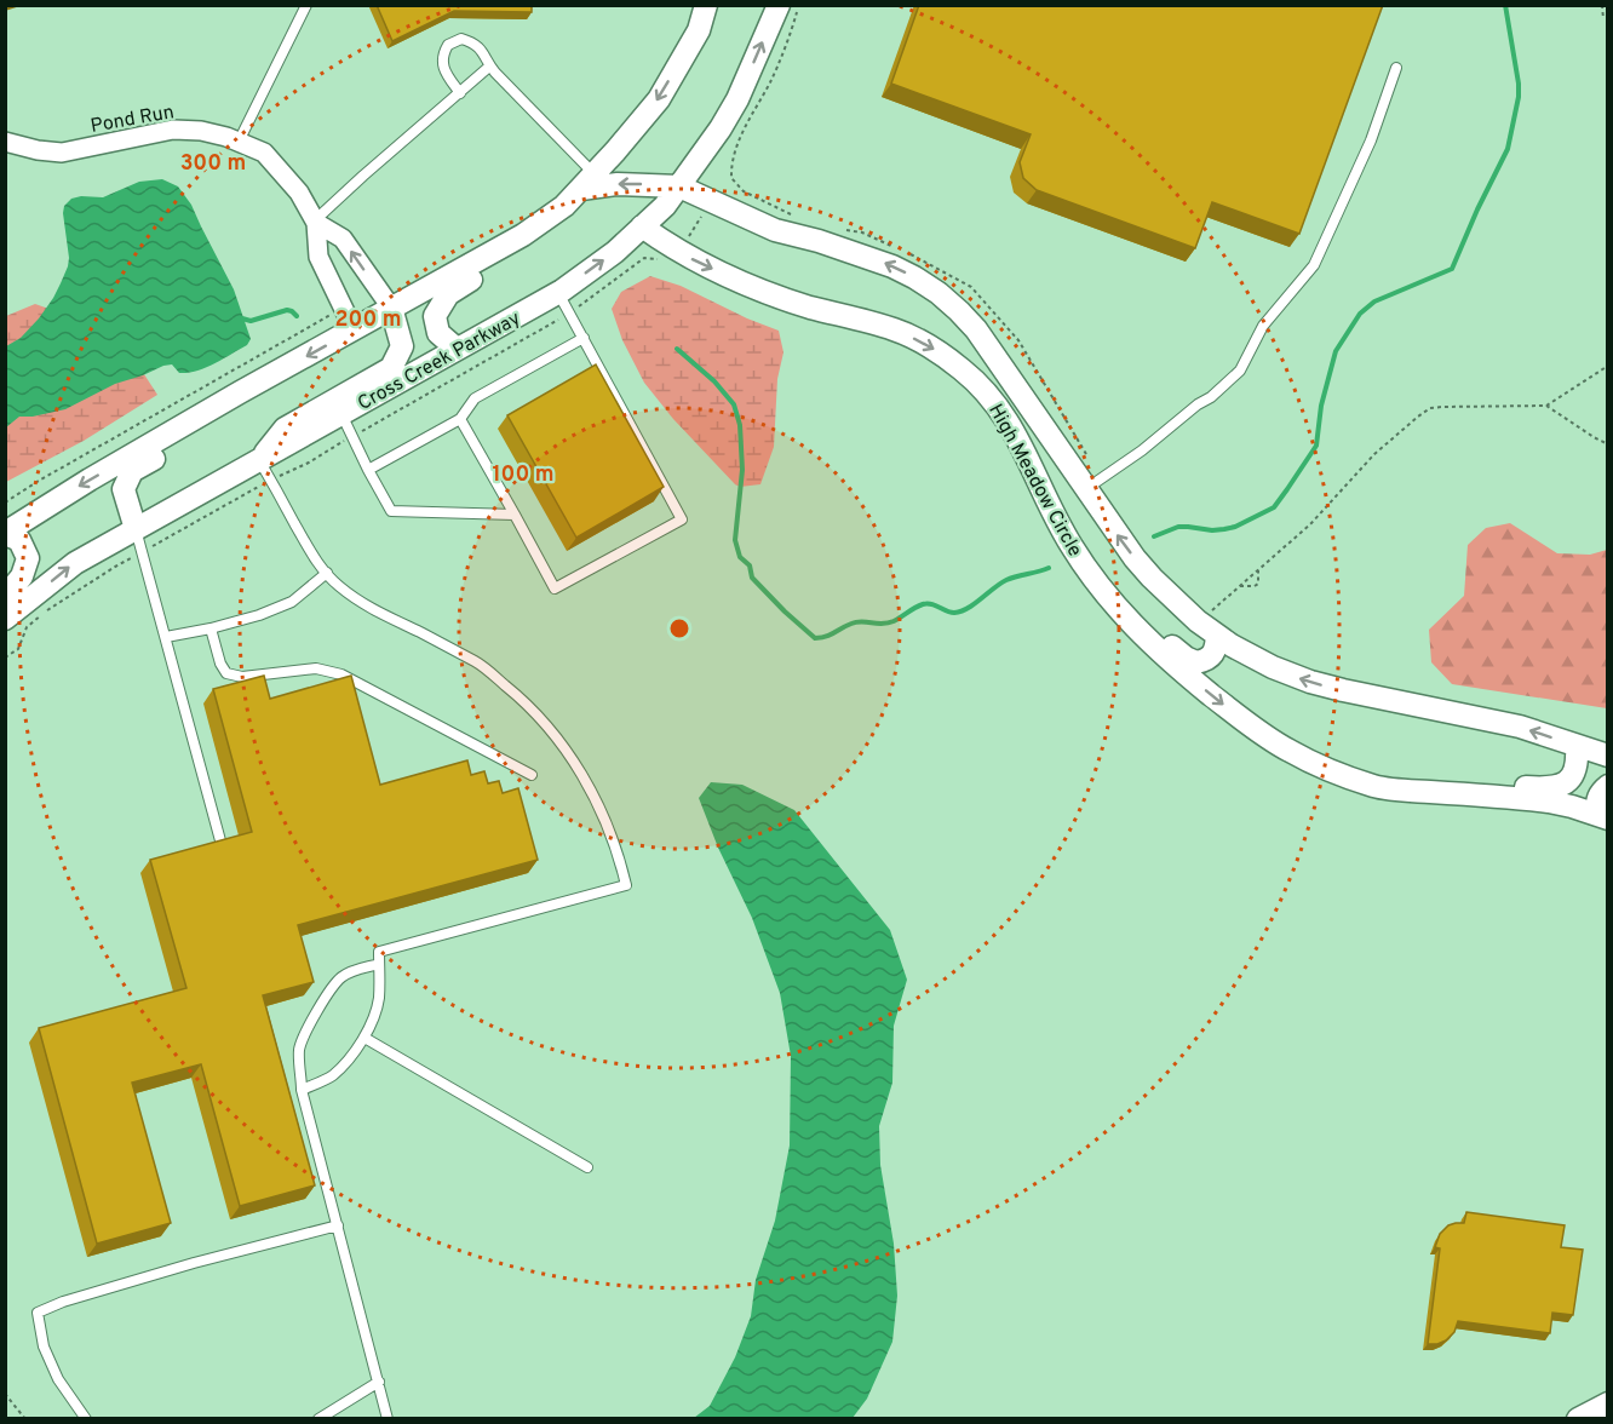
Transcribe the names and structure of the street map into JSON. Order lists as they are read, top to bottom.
{
  "streets": {
    "street": ["Pond Run", "Cross Creek Parkway", "High Meadow Circle"]
  },
  "crossings": [
    ["Cross Creek Parkway", "High Meadow Circle"]
  ],
  "rings": ["300 m", "200 m", "100 m"]
}
